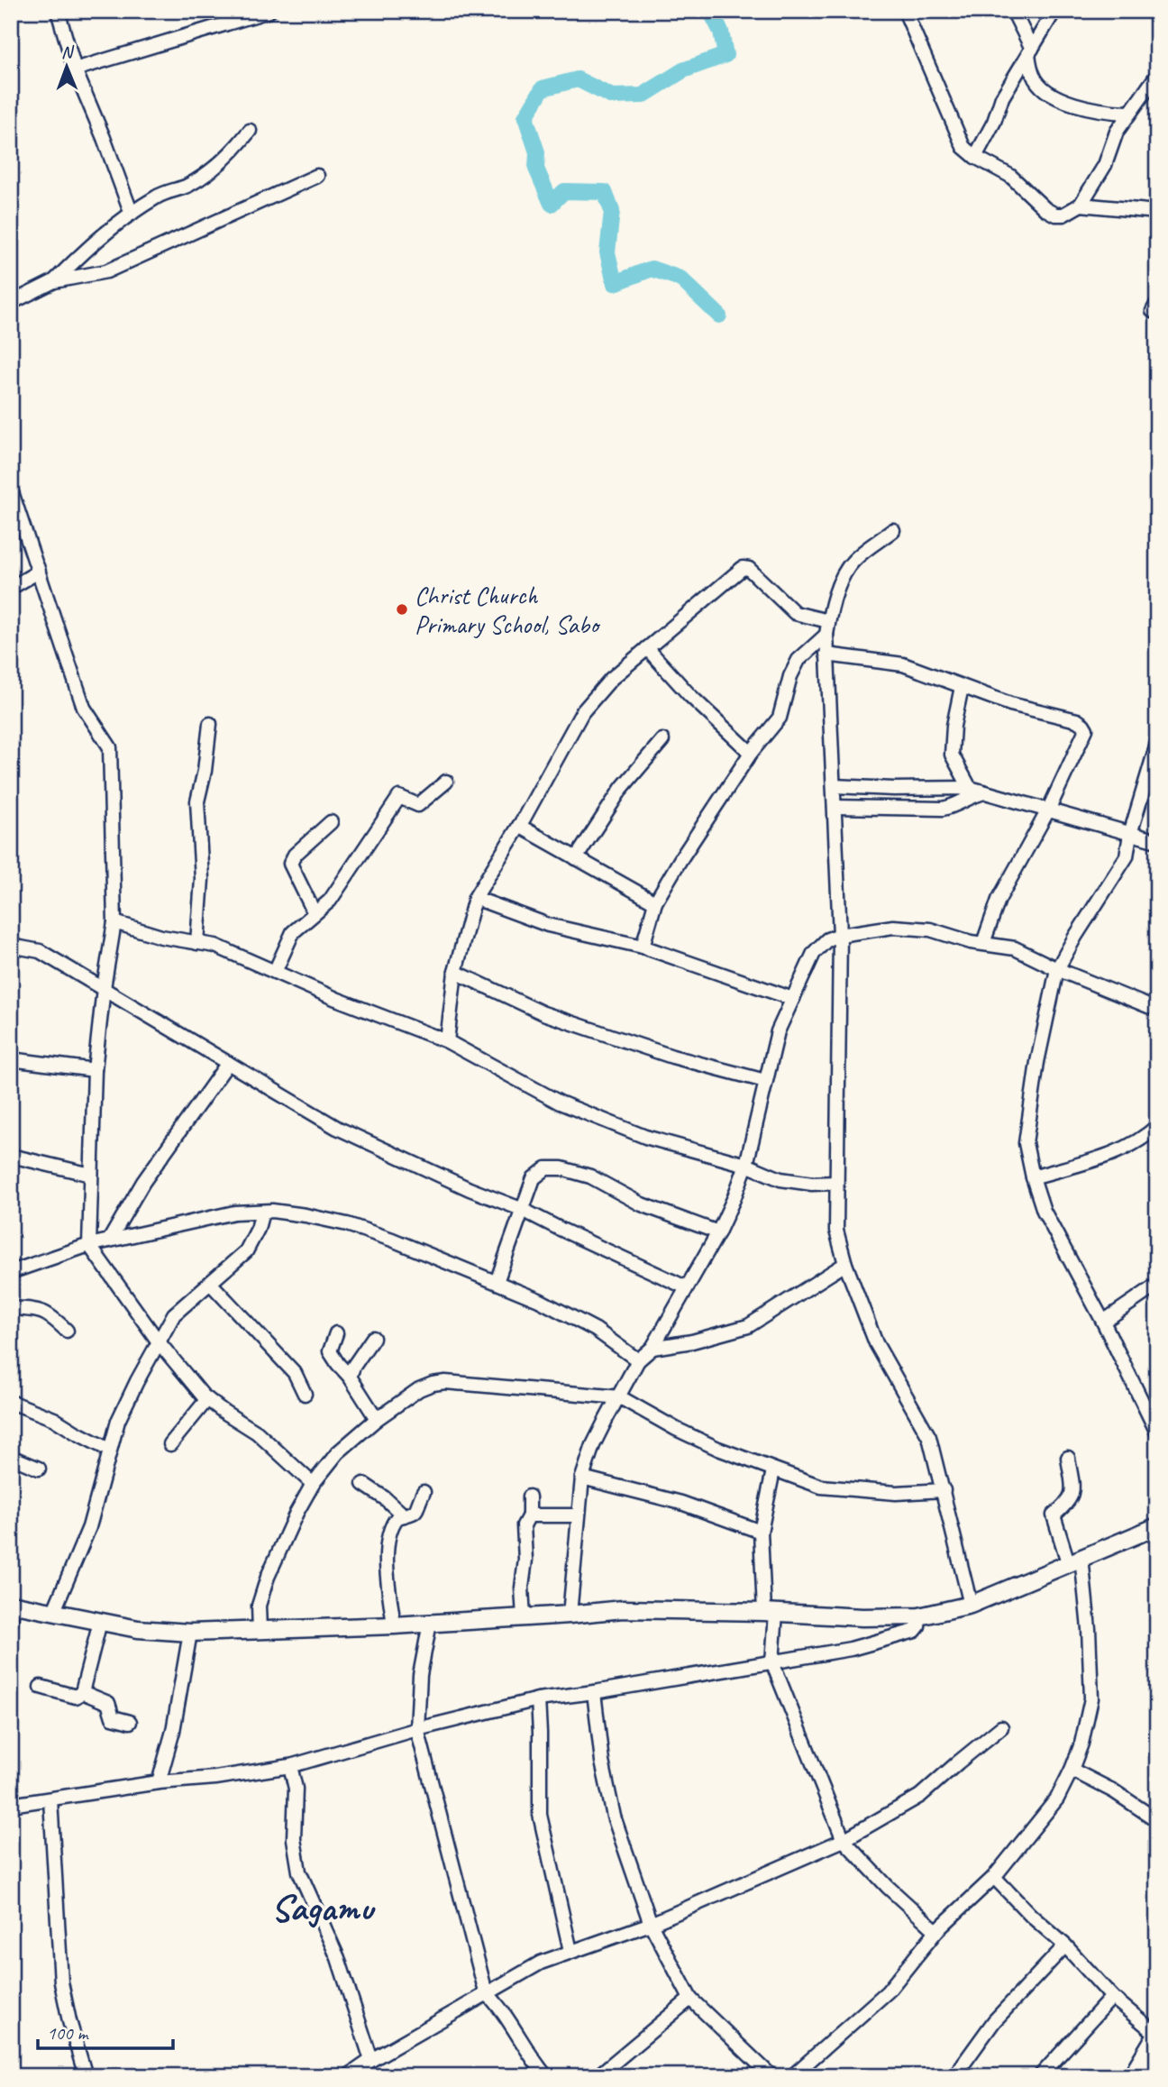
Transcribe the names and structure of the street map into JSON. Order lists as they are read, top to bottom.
{
  "districts": ["Sagamu"],
  "places": ["Christ Church Primary School, Sabo"],
  "scale_bar": "100 m",
  "north": "top"
}
